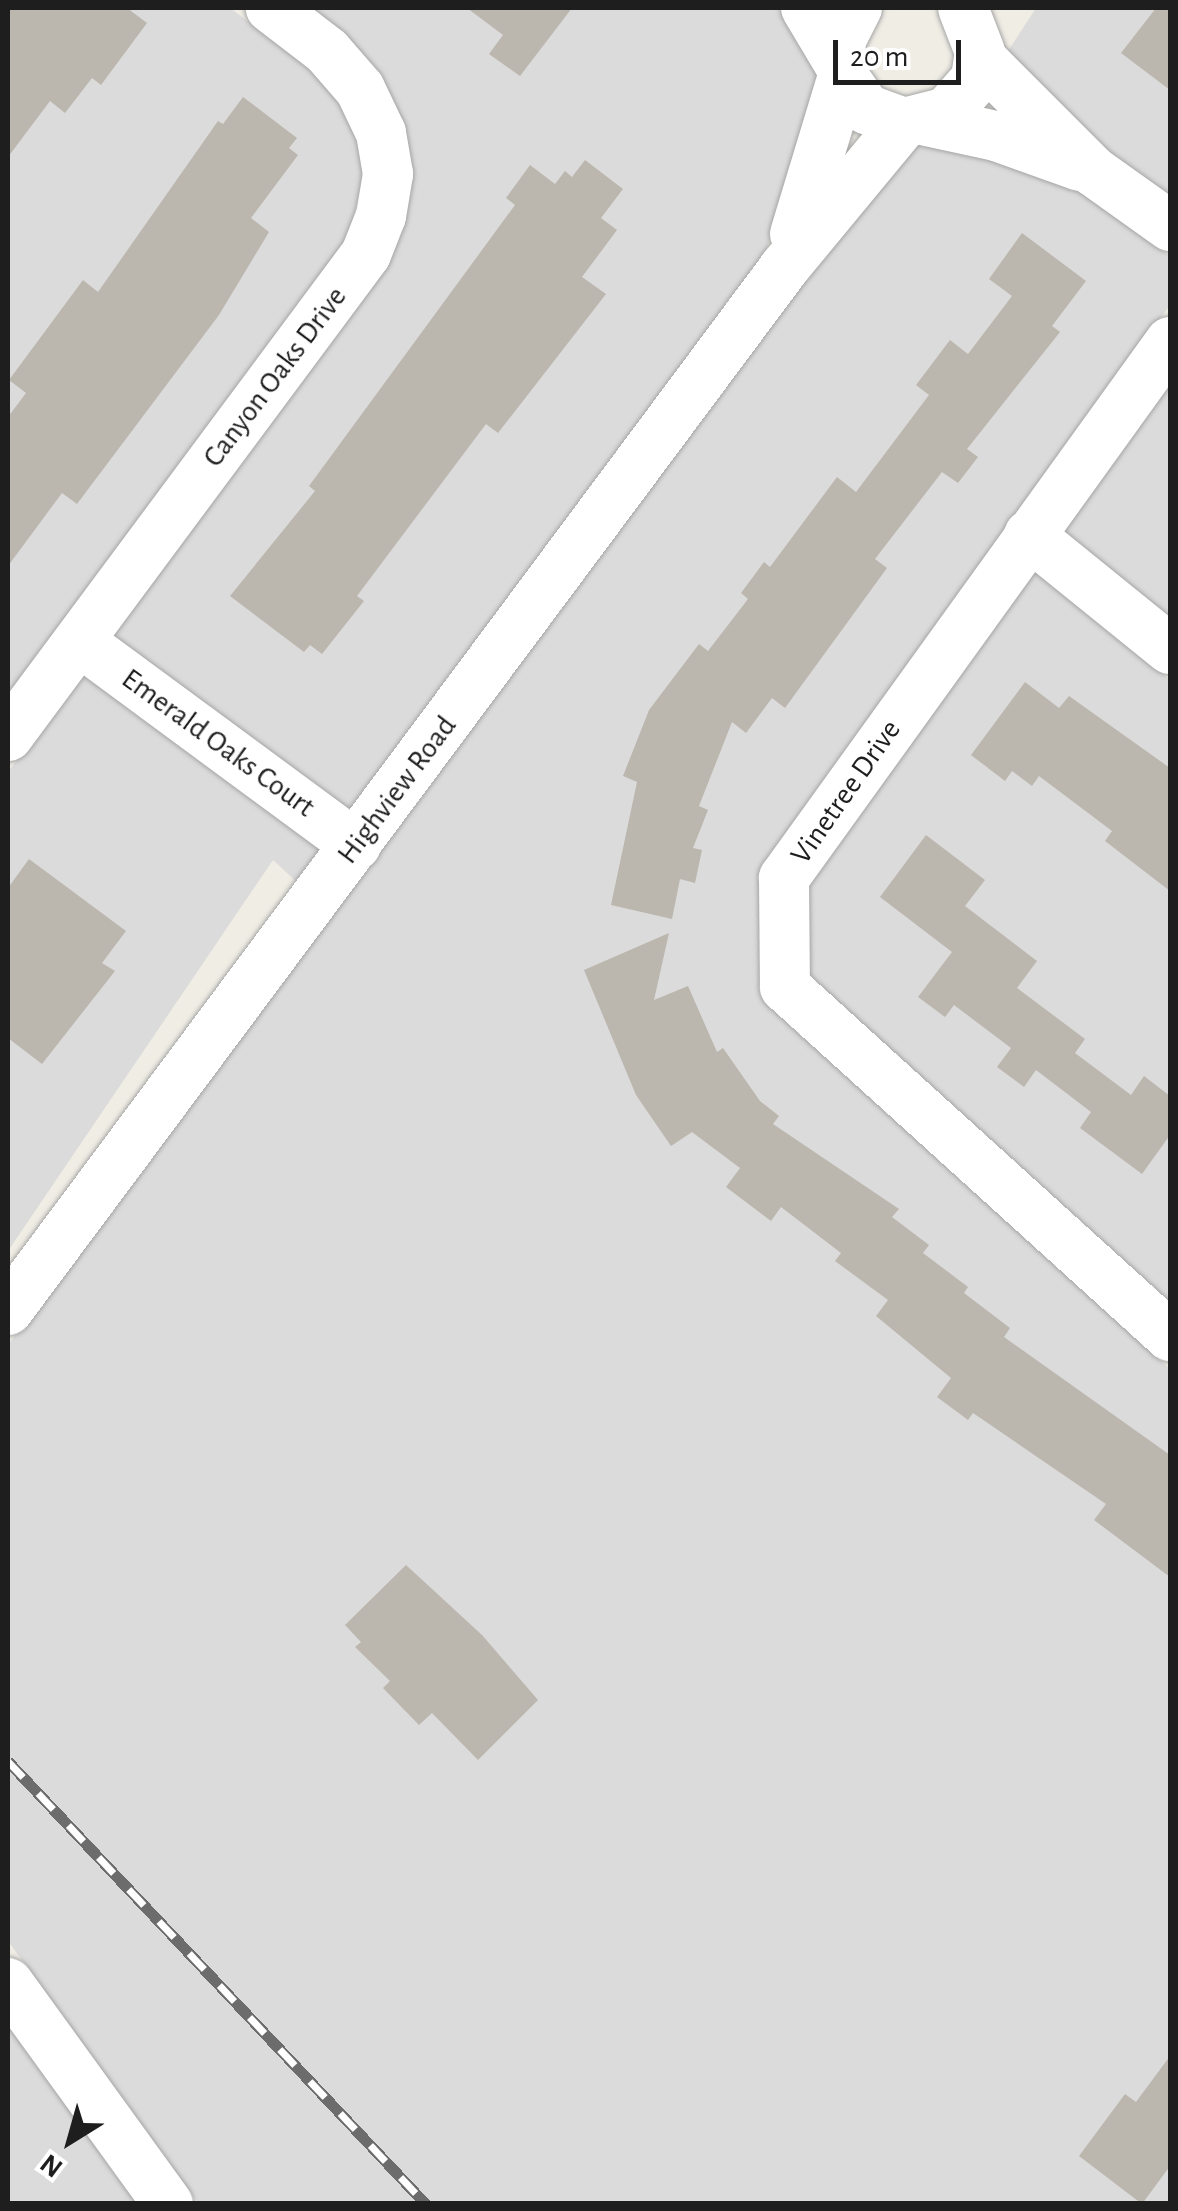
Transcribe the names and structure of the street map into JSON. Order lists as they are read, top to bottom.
{
  "streets": {
    "street": [
      "Canyon Oaks Drive",
      "Emerald Oaks Court",
      "Highview Road",
      "Vinetree Drive"
    ]
  },
  "crossings": [
    ["Canyon Oaks Drive", "Emerald Oaks Court"],
    ["Emerald Oaks Court", "Highview Road"]
  ],
  "scale_bar": "20 m",
  "north": "bottom left"
}
